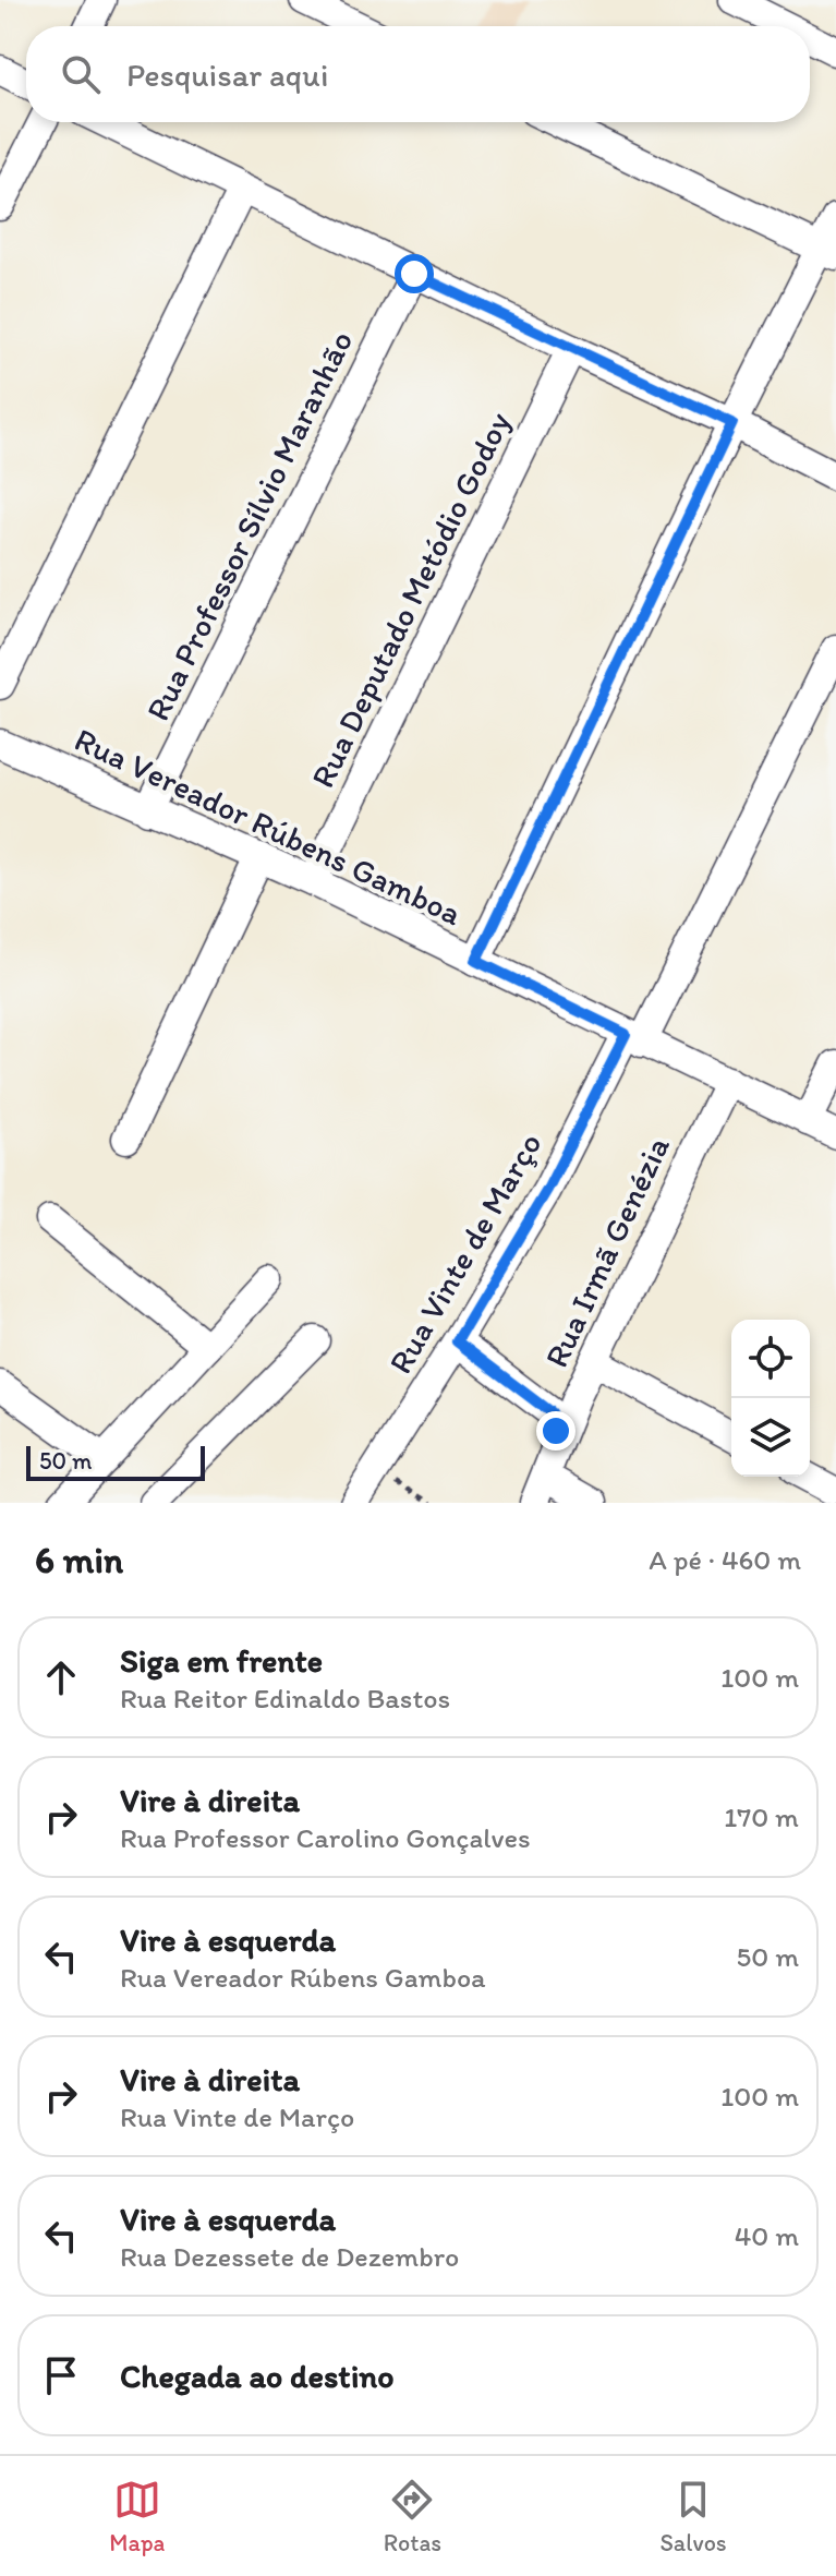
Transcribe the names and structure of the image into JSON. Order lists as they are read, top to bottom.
{
  "streets": {
    "street": [
      "Rua Professor Sílvio Maranhão",
      "Rua Deputado Metódio Godoy",
      "Rua Vereador Rúbens Gamboa",
      "Rua Irmã Genézia",
      "Rua Vinte de Março"
    ]
  },
  "crossings": [
    ["Rua Professor Sílvio Maranhão", "Rua Vereador Rúbens Gamboa"],
    ["Rua Deputado Metódio Godoy", "Rua Vereador Rúbens Gamboa"],
    ["Rua Vereador Rúbens Gamboa", "Rua Irmã Genézia"],
    ["Rua Vereador Rúbens Gamboa", "Rua Vinte de Março"]
  ],
  "scale_bar": "50 m",
  "page": {
    "search": "Pesquisar aqui",
    "scale": "50 m",
    "heading": ["6 min", "A pé · 460 m"],
    "list": [
      ["Siga em frente", "Rua Reitor Edinaldo Bastos", "100 m"],
      ["Vire à direita", "Rua Professor Carolino Gonçalves", "170 m"],
      ["Vire à esquerda", "Rua Vereador Rúbens Gamboa", "50 m"],
      ["Vire à direita", "Rua Vinte de Março", "100 m"],
      ["Vire à esquerda", "Rua Dezessete de Dezembro", "40 m"],
      "Chegada ao destino"
    ],
    "nav": ["Mapa", "Rotas", "Salvos"]
  }
}
